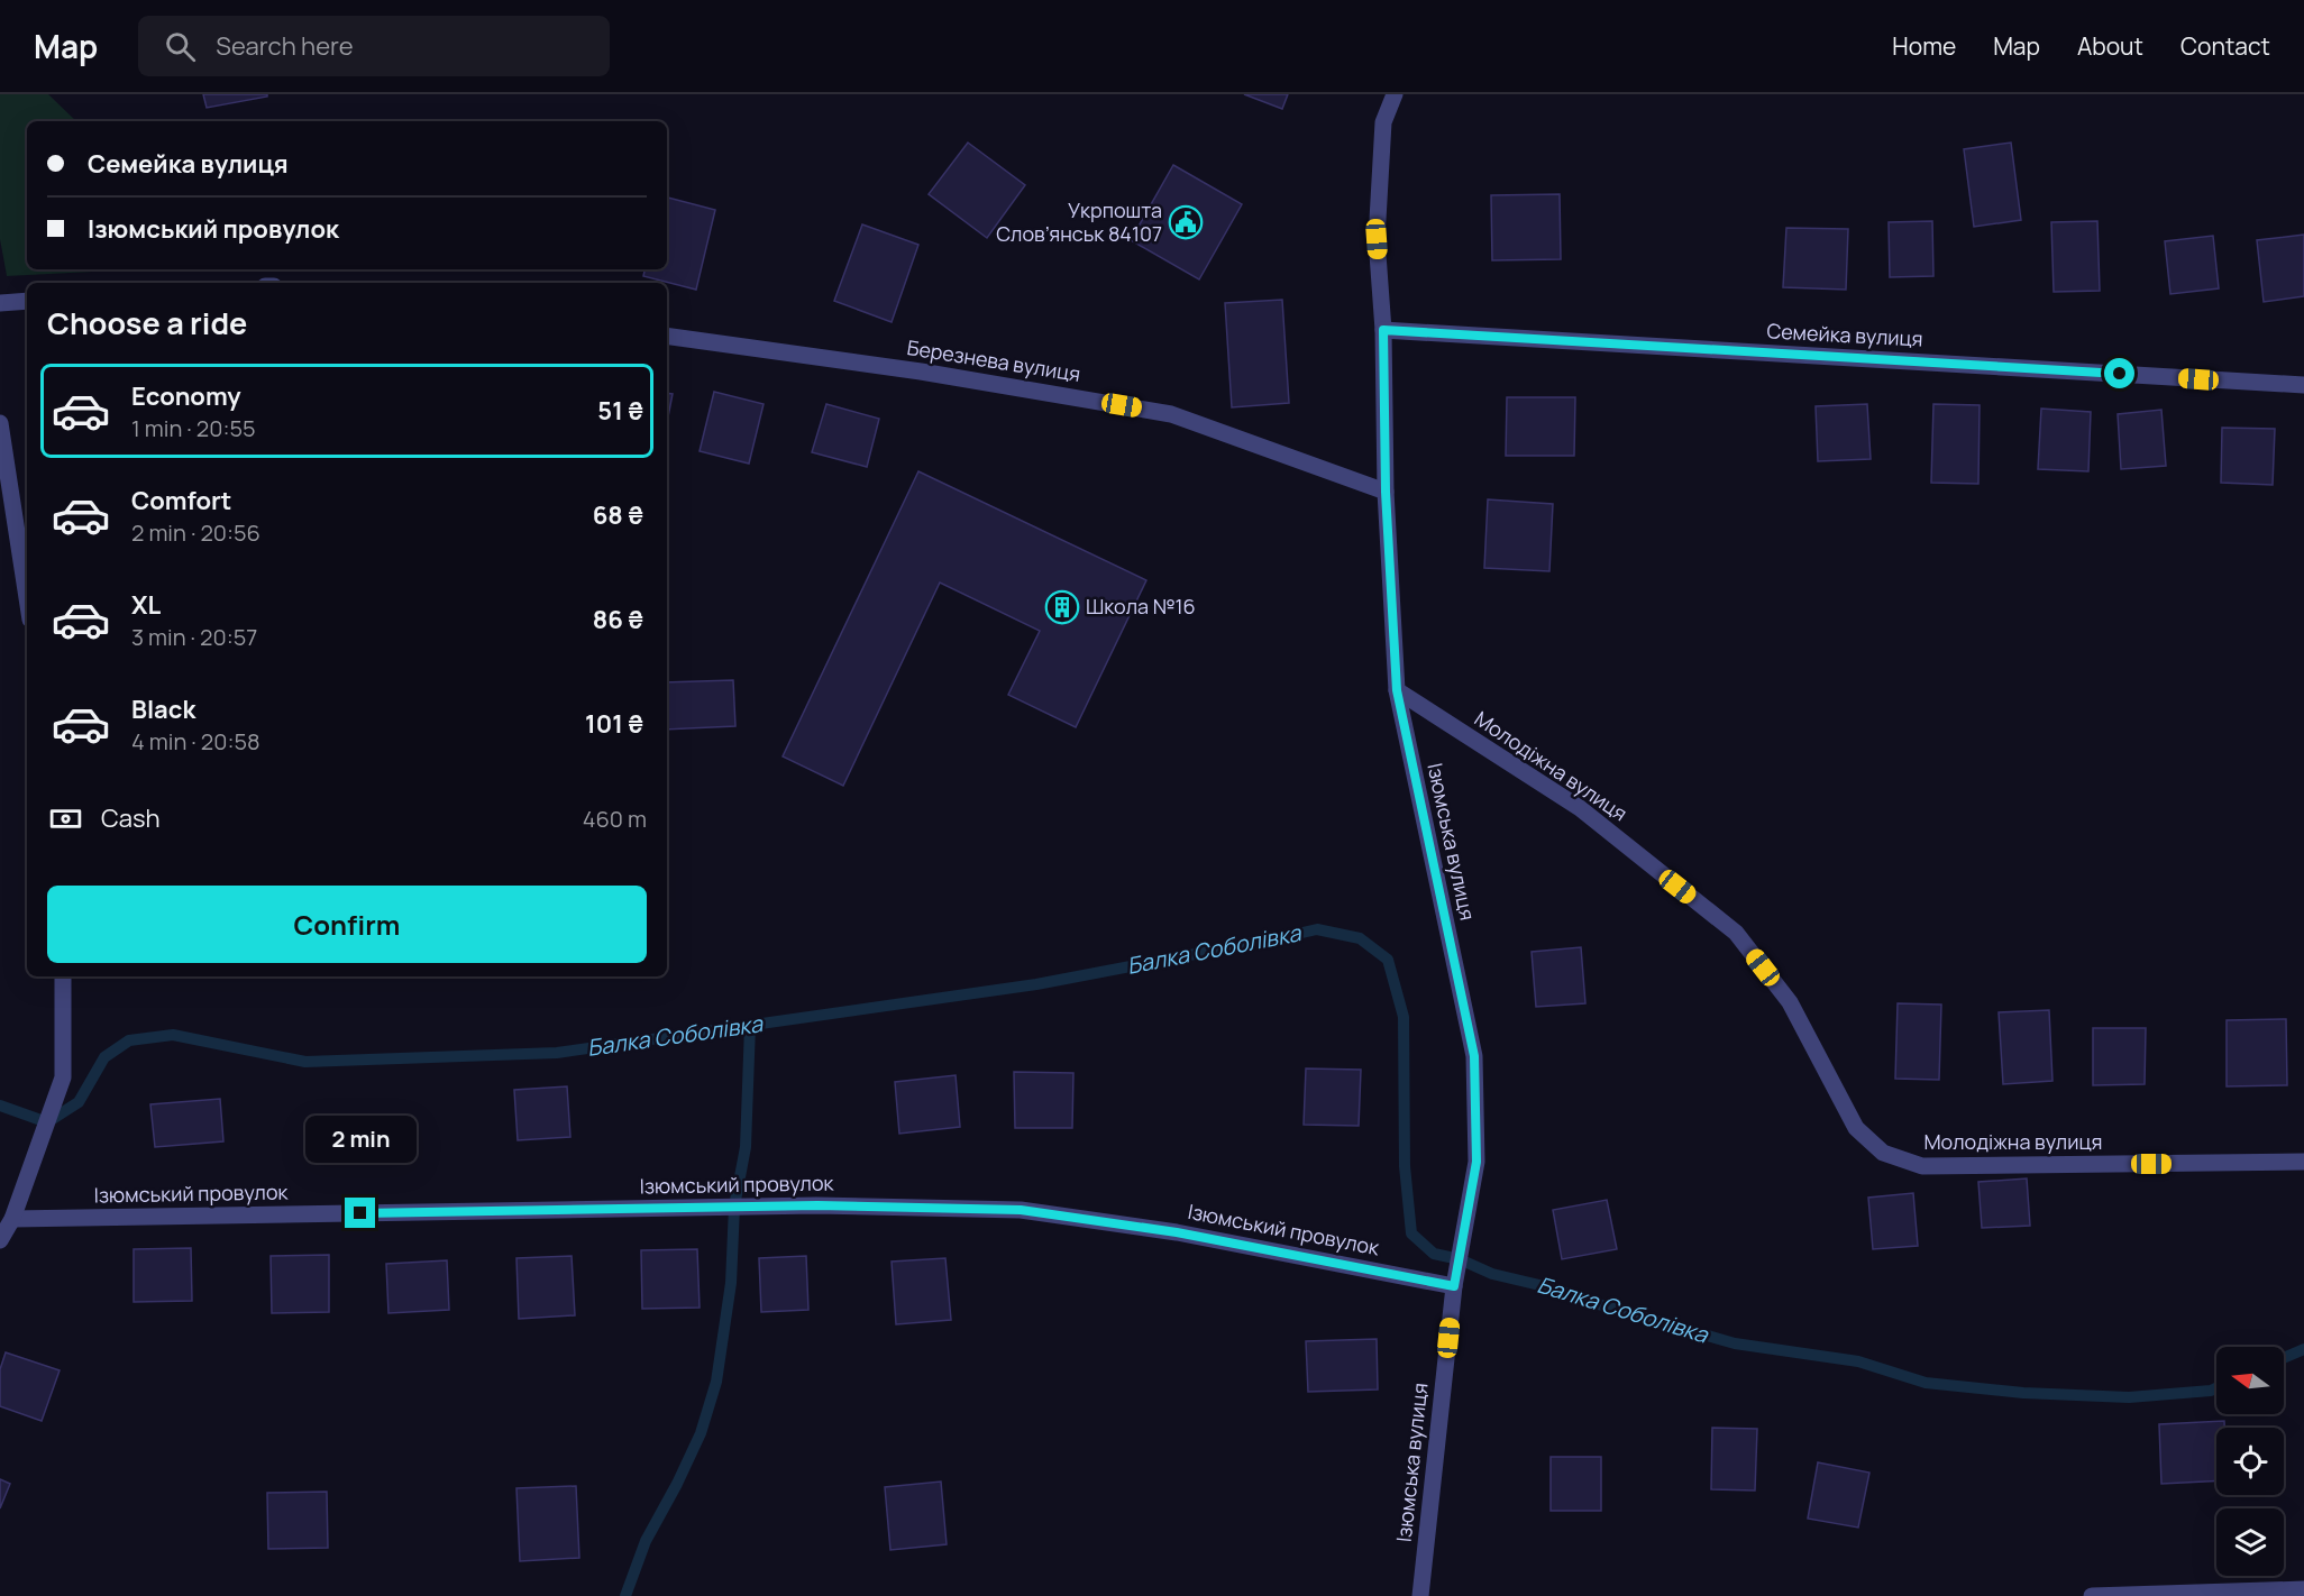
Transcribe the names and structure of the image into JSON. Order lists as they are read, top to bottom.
{
  "streets": {
    "street": [
      "Семейка вулиця",
      "Березнева вулиця",
      "Молодіжна вулиця",
      "Ізюмська вулиця",
      "Ізюмський провулок"
    ]
  },
  "crossings": [
    ["Семейка вулиця", "Ізюмська вулиця"],
    ["Березнева вулиця", "Ізюмська вулиця"],
    ["Молодіжна вулиця", "Ізюмська вулиця"],
    ["Ізюмська вулиця", "Ізюмський провулок"]
  ],
  "water": ["Балка Соболівка"],
  "places": {
    "public building": ["Укрпошта Слов’янськ 84107"],
    "building": ["Школа №16"]
  },
  "north": "left",
  "page": {
    "header": "Map",
    "search": "Search here",
    "nav": [
      "Home",
      "Map",
      "About",
      "Contact"
    ],
    "banner": ["Семейка вулиця", "Ізюмський провулок"],
    "heading": "Choose a ride",
    "list": [
      {
        "name": "Economy",
        "note": "1 min · 20:55",
        "value": "51 ₴"
      },
      {
        "name": "Comfort",
        "note": "2 min · 20:56",
        "value": "68 ₴"
      },
      {
        "name": "XL",
        "note": "3 min · 20:57",
        "value": "86 ₴"
      },
      {
        "name": "Black",
        "note": "4 min · 20:58",
        "value": "101 ₴"
      }
    ],
    "pay": ["Cash", "460 m"],
    "buttons": "Confirm",
    "bubble": "2 min"
  }
}
